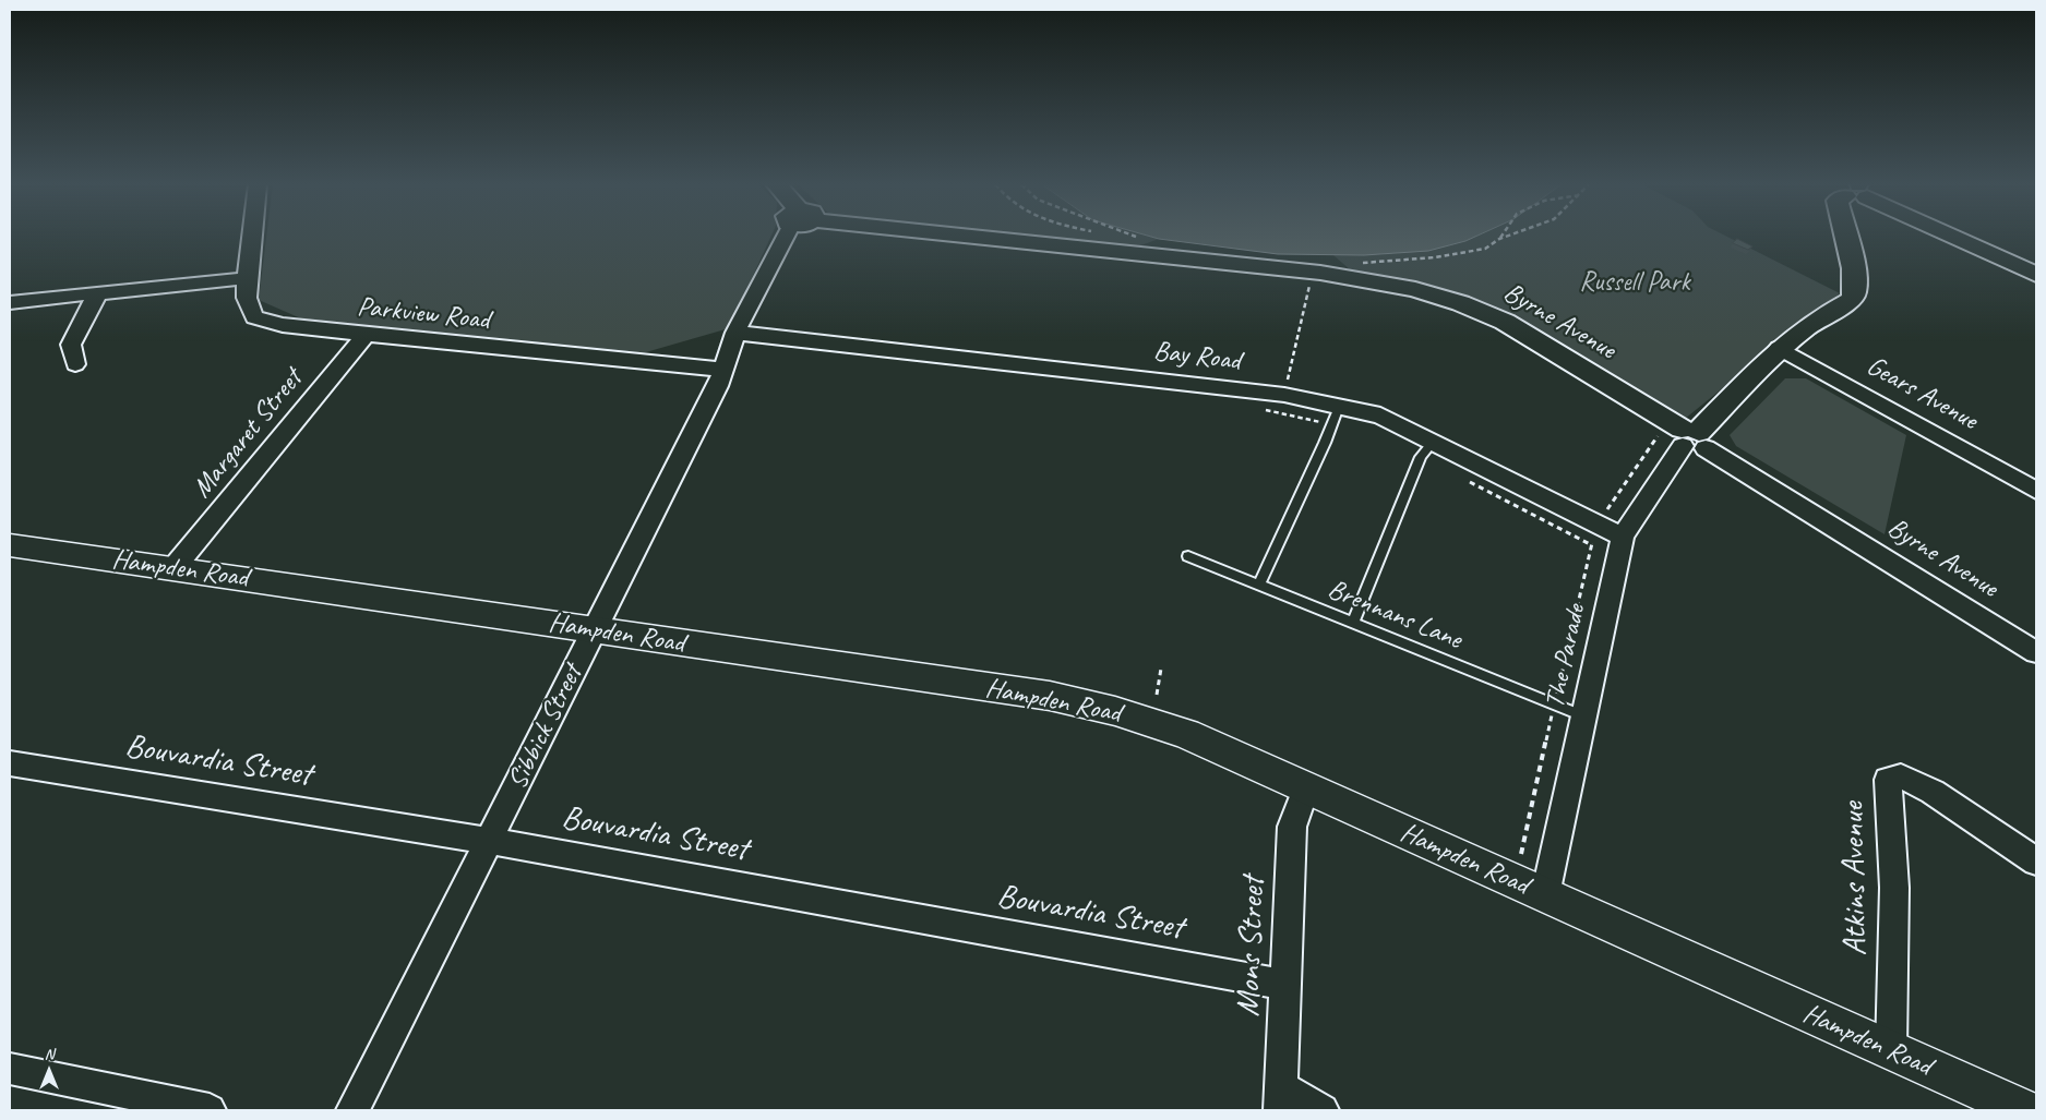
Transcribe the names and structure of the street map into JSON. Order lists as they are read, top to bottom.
{
  "streets": {
    "main road": ["Hampden Road"],
    "street": [
      "Parkview Road",
      "Byrne Avenue",
      "Bay Road",
      "Gears Avenue",
      "Margaret Street",
      "The Parade",
      "Sibbick Street",
      "Bouvardia Street",
      "Atkins Avenue",
      "Mons Street"
    ],
    "lane": ["Brennans Lane"]
  },
  "crossings": [
    ["Parkview Road", "Margaret Street"],
    ["Parkview Road", "Sibbick Street"],
    ["Byrne Avenue", "The Parade"],
    ["Bay Road", "The Parade"],
    ["Bay Road", "Sibbick Street"],
    ["Gears Avenue", "The Parade"],
    ["Margaret Street", "Hampden Road"],
    ["Hampden Road", "The Parade"],
    ["Hampden Road", "Sibbick Street"],
    ["Hampden Road", "Atkins Avenue"],
    ["Hampden Road", "Mons Street"],
    ["Brennans Lane", "The Parade"],
    ["Sibbick Street", "Bouvardia Street"],
    ["Bouvardia Street", "Mons Street"]
  ],
  "parks": ["Russell Park"],
  "north": "top"
}
